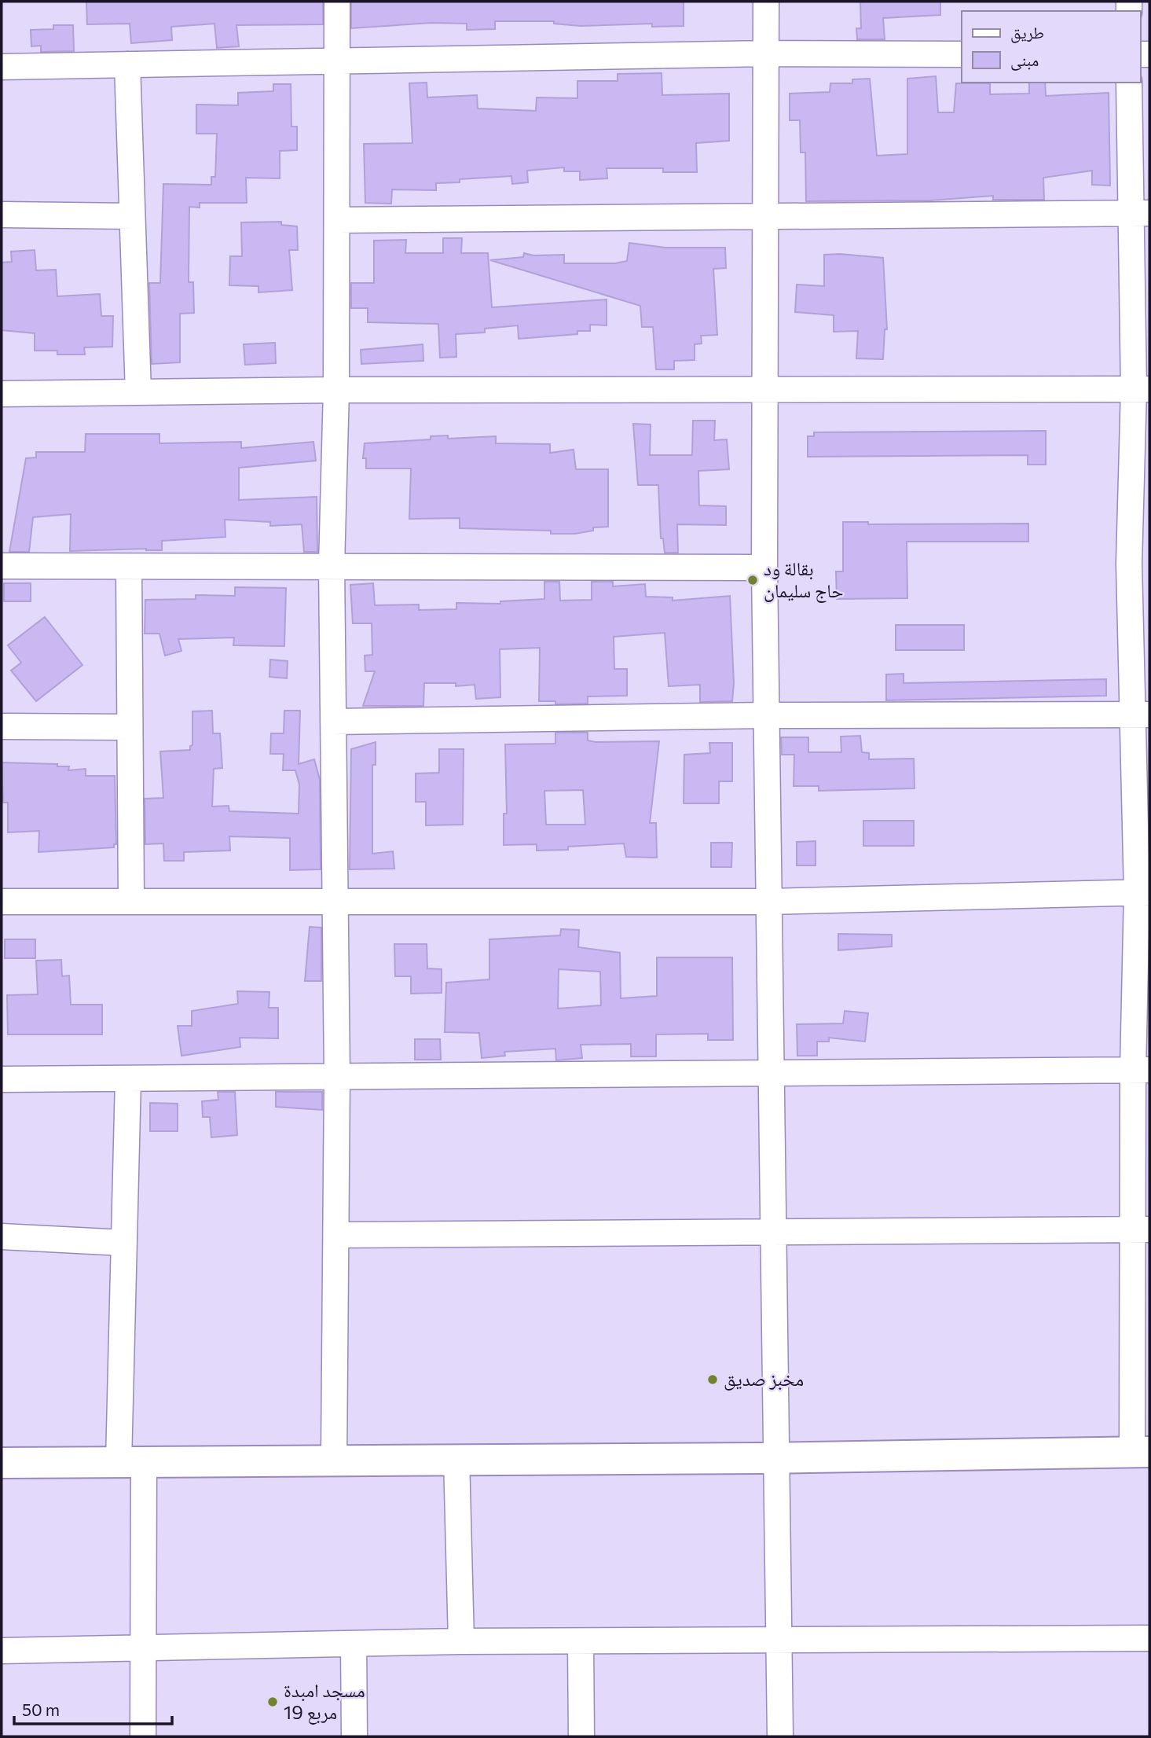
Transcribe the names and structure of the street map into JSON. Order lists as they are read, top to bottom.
{
  "places": ["بقالة ود حاج سليمان", "مخبز صديق", "مسجد امبدة مربع 19"],
  "legend": ["طريق", "مبنى"],
  "scale_bar": "50 m"
}
